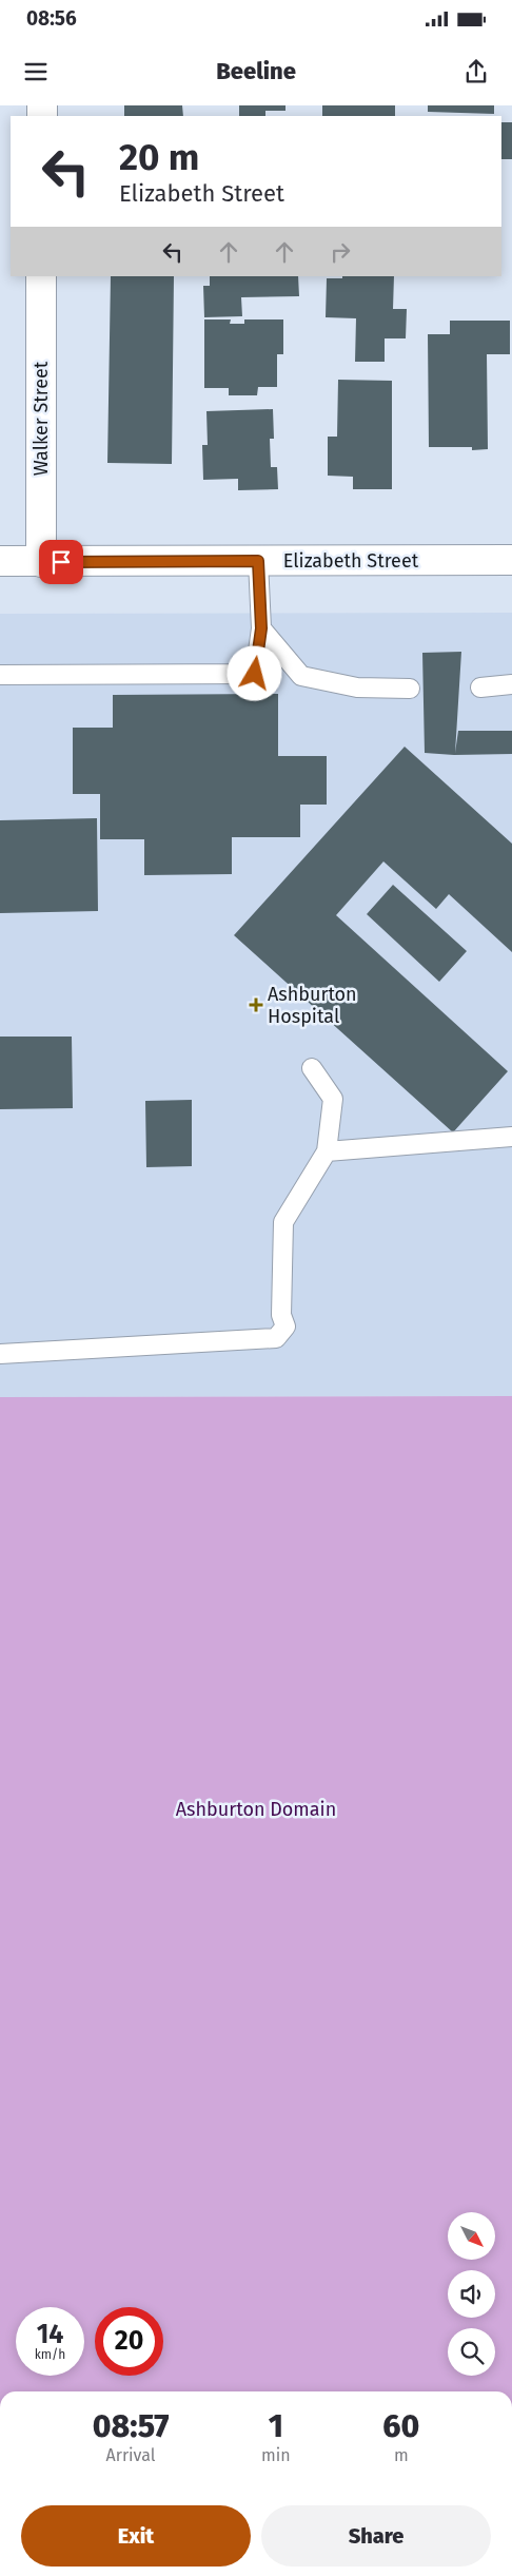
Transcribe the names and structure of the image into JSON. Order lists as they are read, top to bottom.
{
  "streets": {
    "street": ["Walker Street", "Elizabeth Street"]
  },
  "crossings": [
    ["Walker Street", "Elizabeth Street"]
  ],
  "parks": ["Ashburton Domain"],
  "places": {
    "health": ["Ashburton Hospital"]
  },
  "north": "bottom right",
  "page": {
    "status": "08:56",
    "header": "Beeline",
    "turn": ["20 m", "Elizabeth Street"],
    "speed": "14 km/h",
    "limit": "20",
    "eta": [
      "08:57",
      "Arrival",
      "1",
      "min",
      "60",
      "m"
    ],
    "buttons": ["Exit", "Share"]
  }
}
